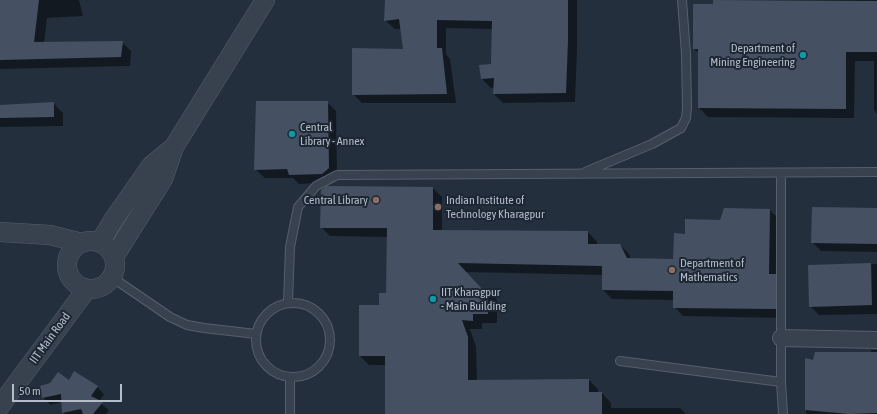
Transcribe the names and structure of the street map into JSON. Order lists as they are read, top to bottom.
{
  "streets": {
    "street": ["IIT Main Road"]
  },
  "places": [
    "Department of Mining Engineering",
    "Central Library - Annex",
    "Central Library",
    "Indian Institute of Technology Kharagpur",
    "Department of Mathematics",
    "IIT Kharagpur - Main Building"
  ],
  "scale_bar": "50 m"
}
